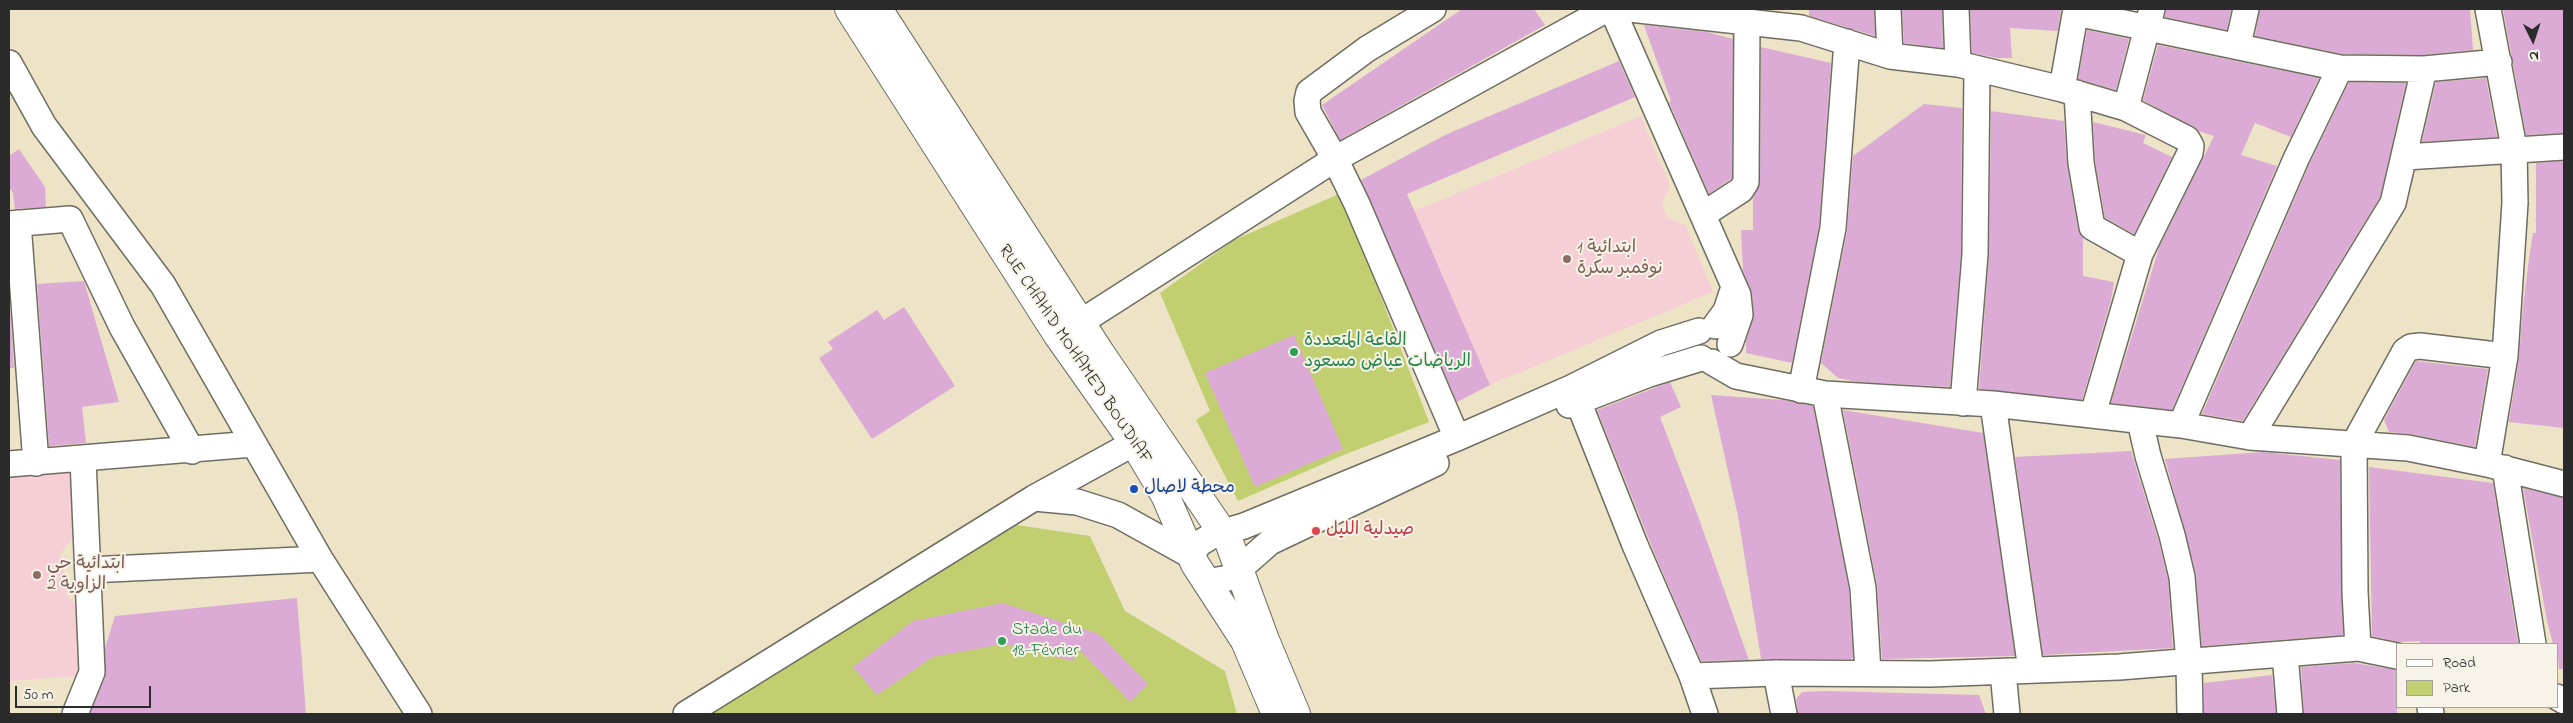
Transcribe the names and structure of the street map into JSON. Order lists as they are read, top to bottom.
{
  "streets": {
    "main road": ["RUE CHAHID MOHAMED BOUDIAF"]
  },
  "places": [
    "ابتدائية 1 نوفمبر سكرة",
    "القاعة المتعددة الرياضات عياض مسعود",
    "محطة لاصال",
    "صيدلية الليل",
    "ابتدائية حي الزاوية 2",
    "Stade du 18-Février"
  ],
  "legend": ["Road", "Park"],
  "scale_bar": "50 m",
  "north": "bottom"
}
